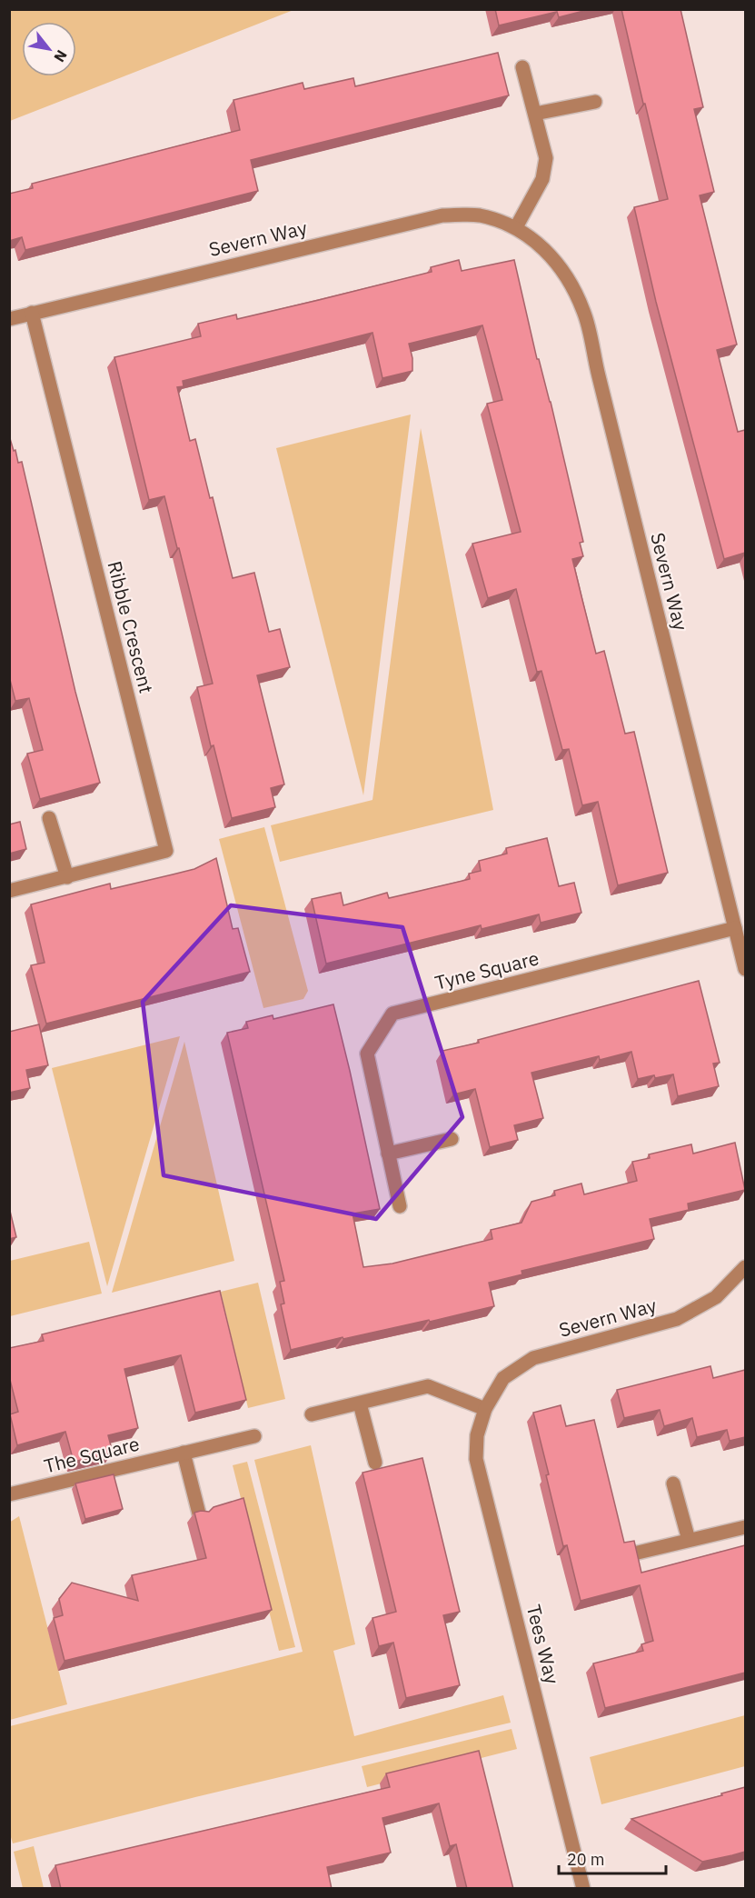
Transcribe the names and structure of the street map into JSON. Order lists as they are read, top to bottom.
{
  "streets": {
    "street": [
      "Severn Way",
      "Ribble Crescent",
      "Tyne Square",
      "The Square",
      "Tees Way"
    ]
  },
  "crossings": [
    ["Severn Way", "Ribble Crescent"],
    ["Severn Way", "Tyne Square"],
    ["Severn Way", "Tees Way"]
  ],
  "scale_bar": "20 m",
  "north": "bottom right"
}
